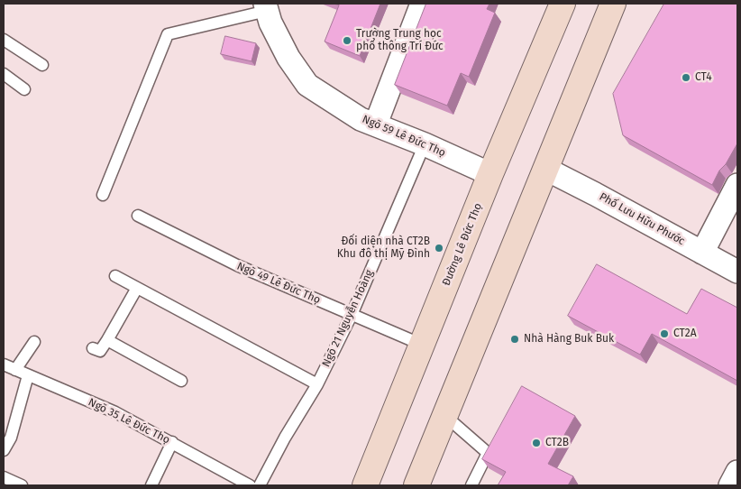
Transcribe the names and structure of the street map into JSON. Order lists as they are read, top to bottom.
{
  "streets": {
    "main road": ["Đường Lê Đức Thọ"],
    "street": ["Ngõ 59 Lê Đức Thọ", "Phố Lưu Hữu Phước"],
    "lane": ["Ngõ 49 Lê Đức Thọ", "Ngõ 21 Nguyễn Hoàng", "Ngõ 35 Lê Đức Thọ"]
  },
  "crossings": [
    ["Ngõ 59 Lê Đức Thọ", "Đường Lê Đức Thọ"],
    ["Ngõ 59 Lê Đức Thọ", "Ngõ 21 Nguyễn Hoàng"],
    ["Đường Lê Đức Thọ", "Ngõ 49 Lê Đức Thọ"],
    ["Ngõ 49 Lê Đức Thọ", "Ngõ 21 Nguyễn Hoàng"]
  ],
  "places": [
    "Trường Trung học phổ thông Trí Đức",
    "CT4",
    "Đối diện nhà CT2B Khu đô thị Mỹ Đình",
    "CT2A",
    "Nhà Hàng Buk Buk",
    "CT2B"
  ]
}
